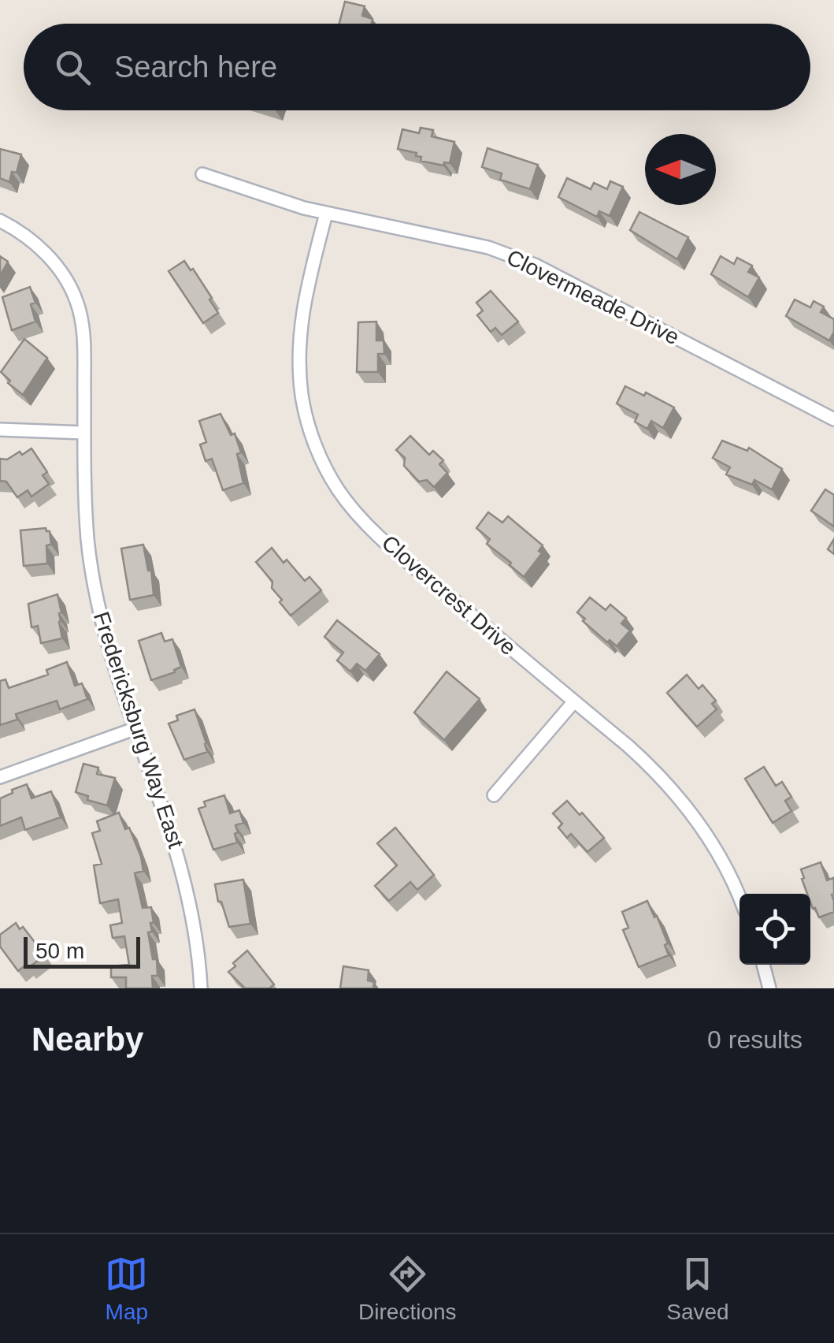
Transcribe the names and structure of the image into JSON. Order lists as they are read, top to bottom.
{
  "streets": {
    "street": ["Clovermeade Drive", "Clovercrest Drive", "Fredericksburg Way East"]
  },
  "crossings": [
    ["Clovermeade Drive", "Clovercrest Drive"]
  ],
  "scale_bar": "50 m",
  "north": "left",
  "page": {
    "search": "Search here",
    "scale": "50 m",
    "heading": ["Nearby", "0 results"],
    "nav": ["Map", "Directions", "Saved"]
  }
}
